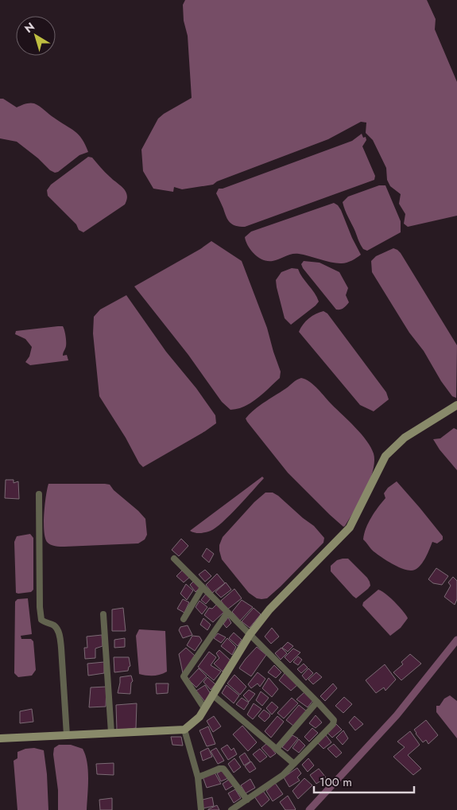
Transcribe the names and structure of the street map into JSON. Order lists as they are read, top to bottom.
{
  "scale_bar": "100 m",
  "north": "top left"
}
